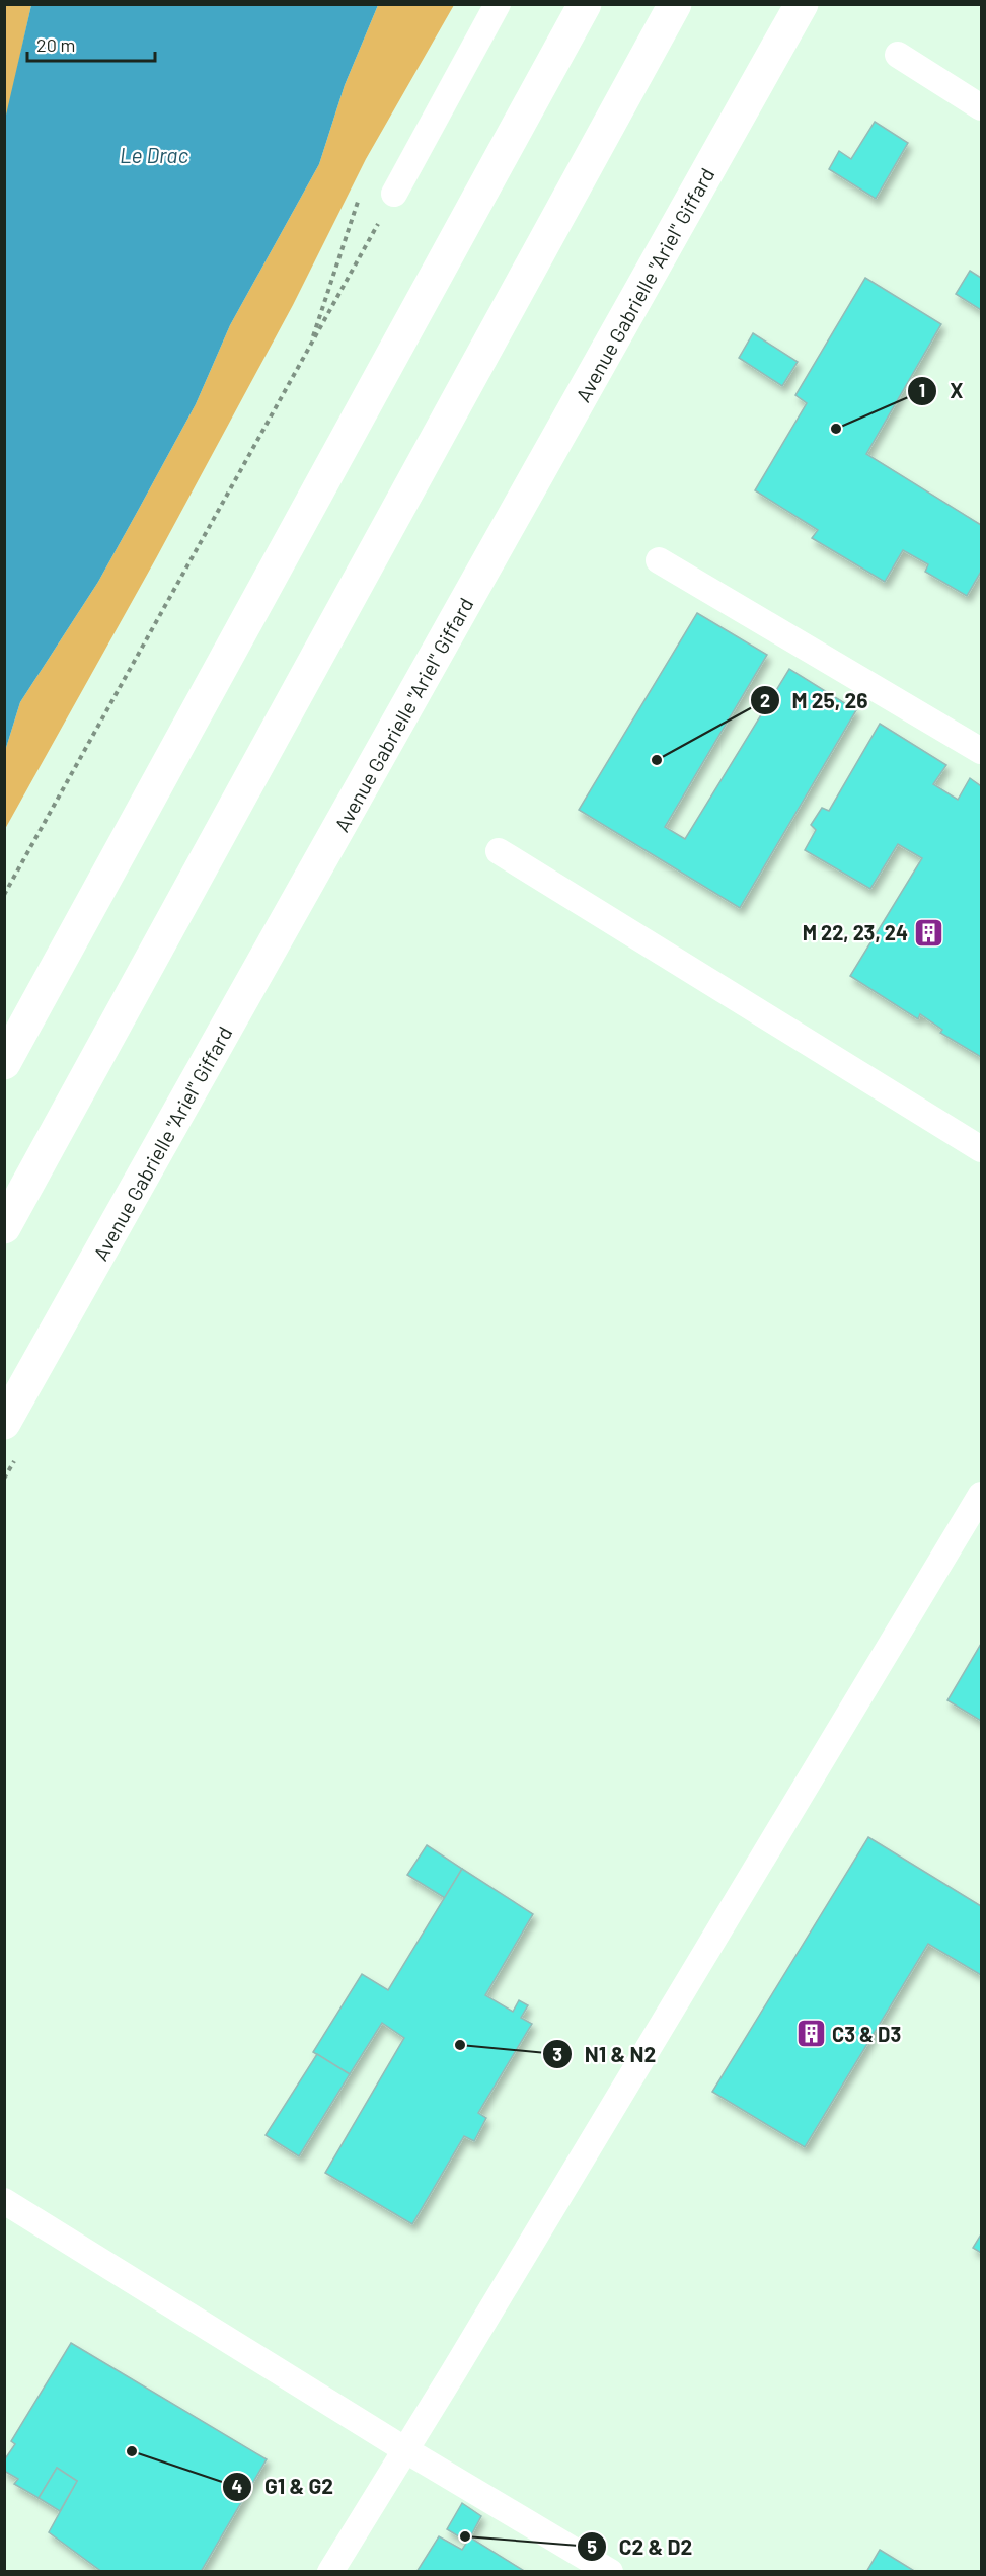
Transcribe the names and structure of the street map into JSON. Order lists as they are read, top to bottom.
{
  "streets": {
    "main road": ["Avenue Gabrielle \"Ariel\" Giffard"]
  },
  "water": ["Le Drac"],
  "places": {
    "other": [
      "X",
      "M 25, 26",
      "N1 & N2",
      "G1 & G2",
      "C2 & D2"
    ],
    "building": ["M 22, 23, 24", "C3 & D3"]
  },
  "scale_bar": "20 m"
}
